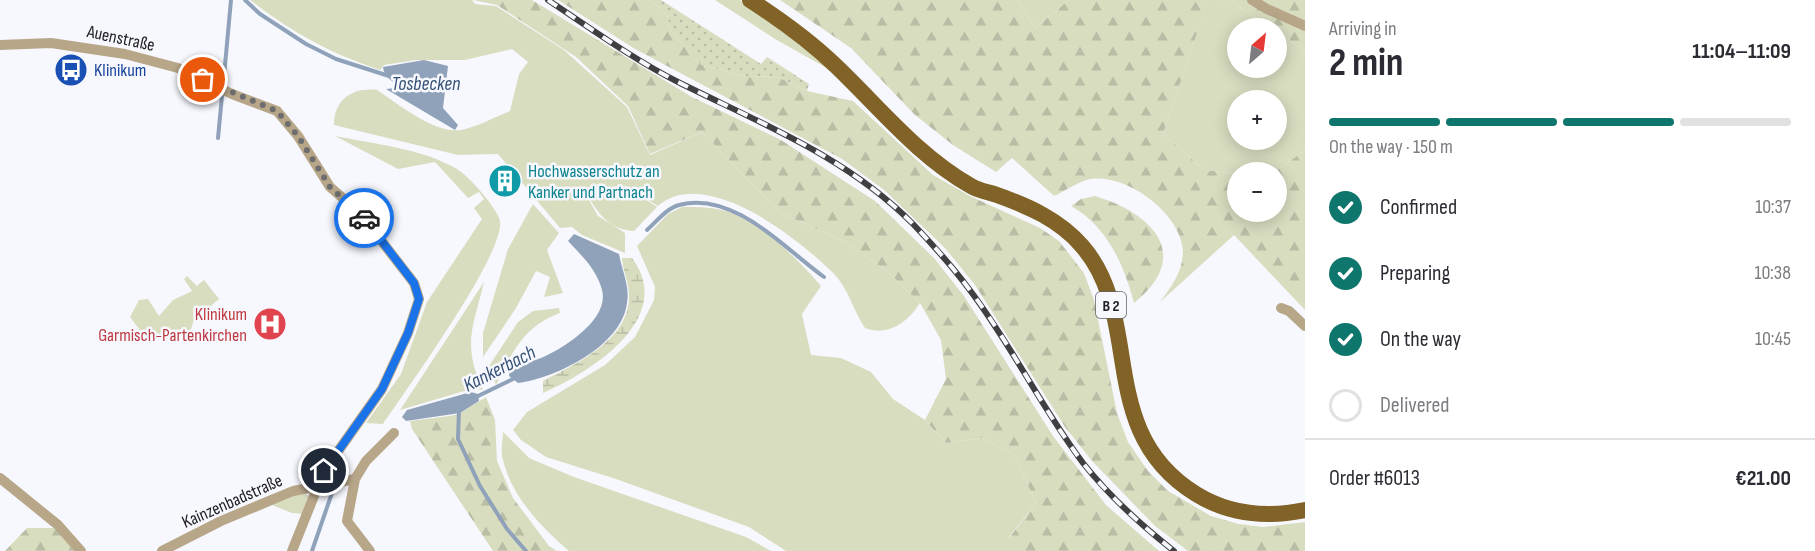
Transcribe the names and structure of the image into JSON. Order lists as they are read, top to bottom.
{
  "streets": {
    "main road": ["B 2"],
    "street": ["Auenstraße", "Kainzenbadstraße"]
  },
  "crossings": [
    ["Auenstraße", "Kainzenbadstraße"]
  ],
  "water": ["Tosbecken", "Kankerbach"],
  "places": {
    "bus stop": ["Klinikum"],
    "building": ["Hochwasserschutz an Kanker und Partnach"],
    "hospital": ["Klinikum Garmisch-Partenkirchen"]
  },
  "north": "top right",
  "page": {
    "heading": ["2 min", "Arriving in", "11:04–11:09"],
    "panel": ["Order #6013", "€21.00"],
    "map_buttons": ["+", "−"],
    "bar": "On the way · 150 m",
    "list": [
      ["Confirmed", "10:37"],
      ["Preparing", "10:38"],
      ["On the way", "10:45"],
      "Delivered"
    ]
  }
}
